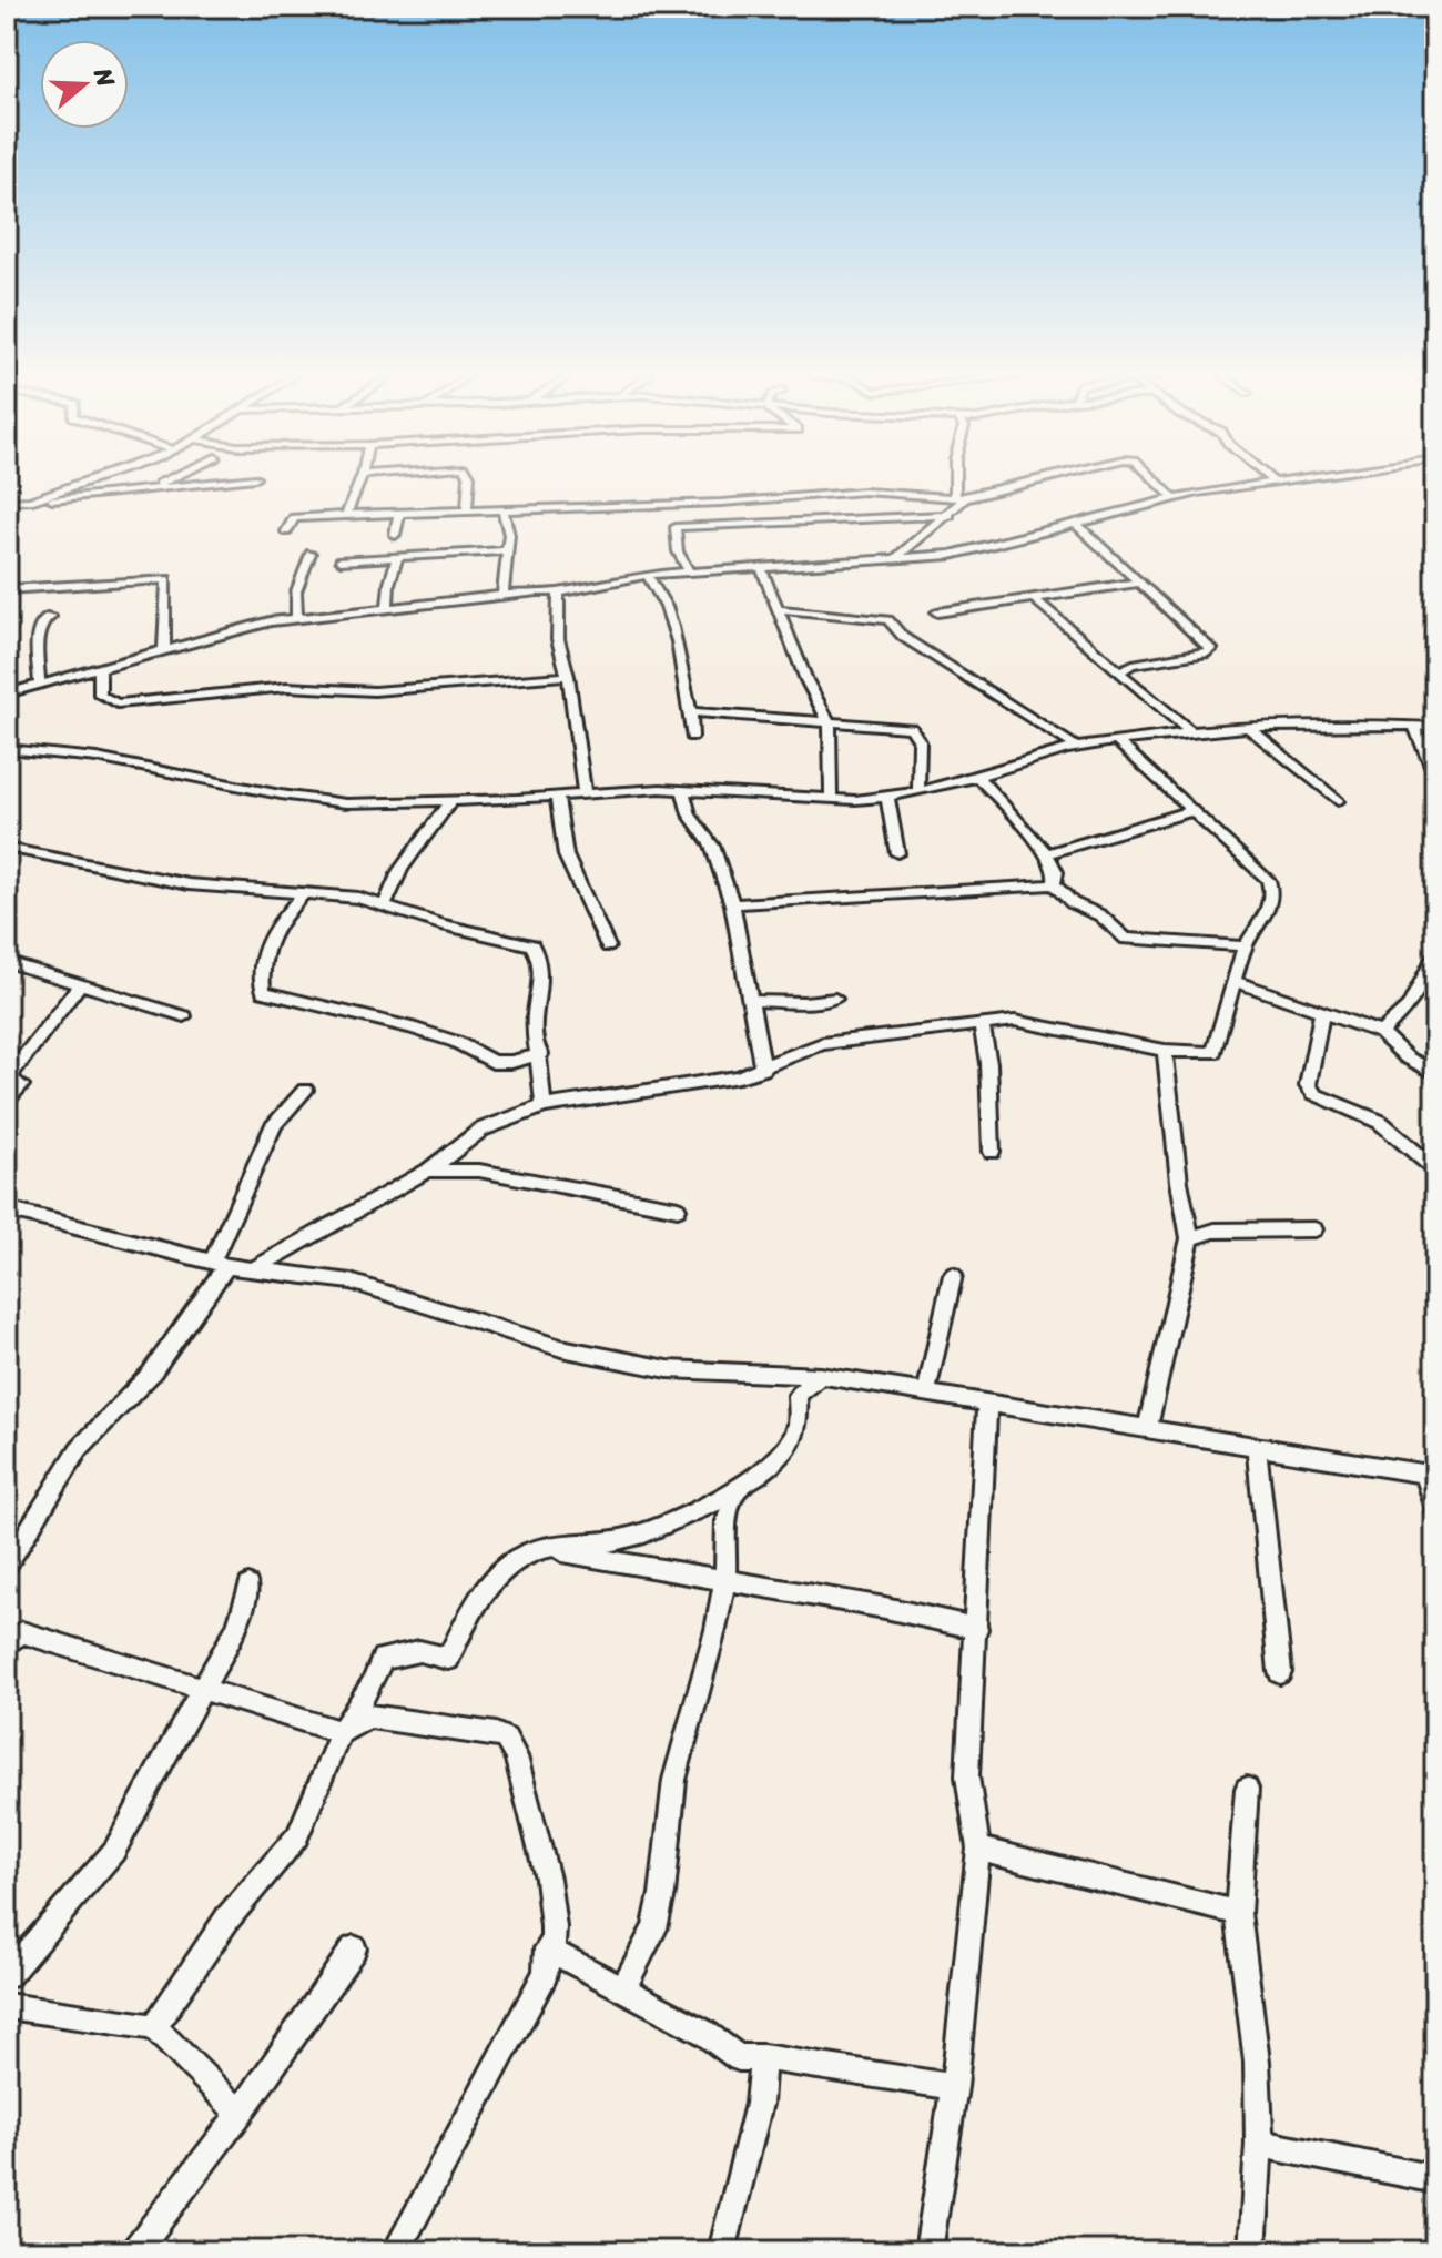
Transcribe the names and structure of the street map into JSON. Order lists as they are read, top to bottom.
{
  "north": "right"
}
